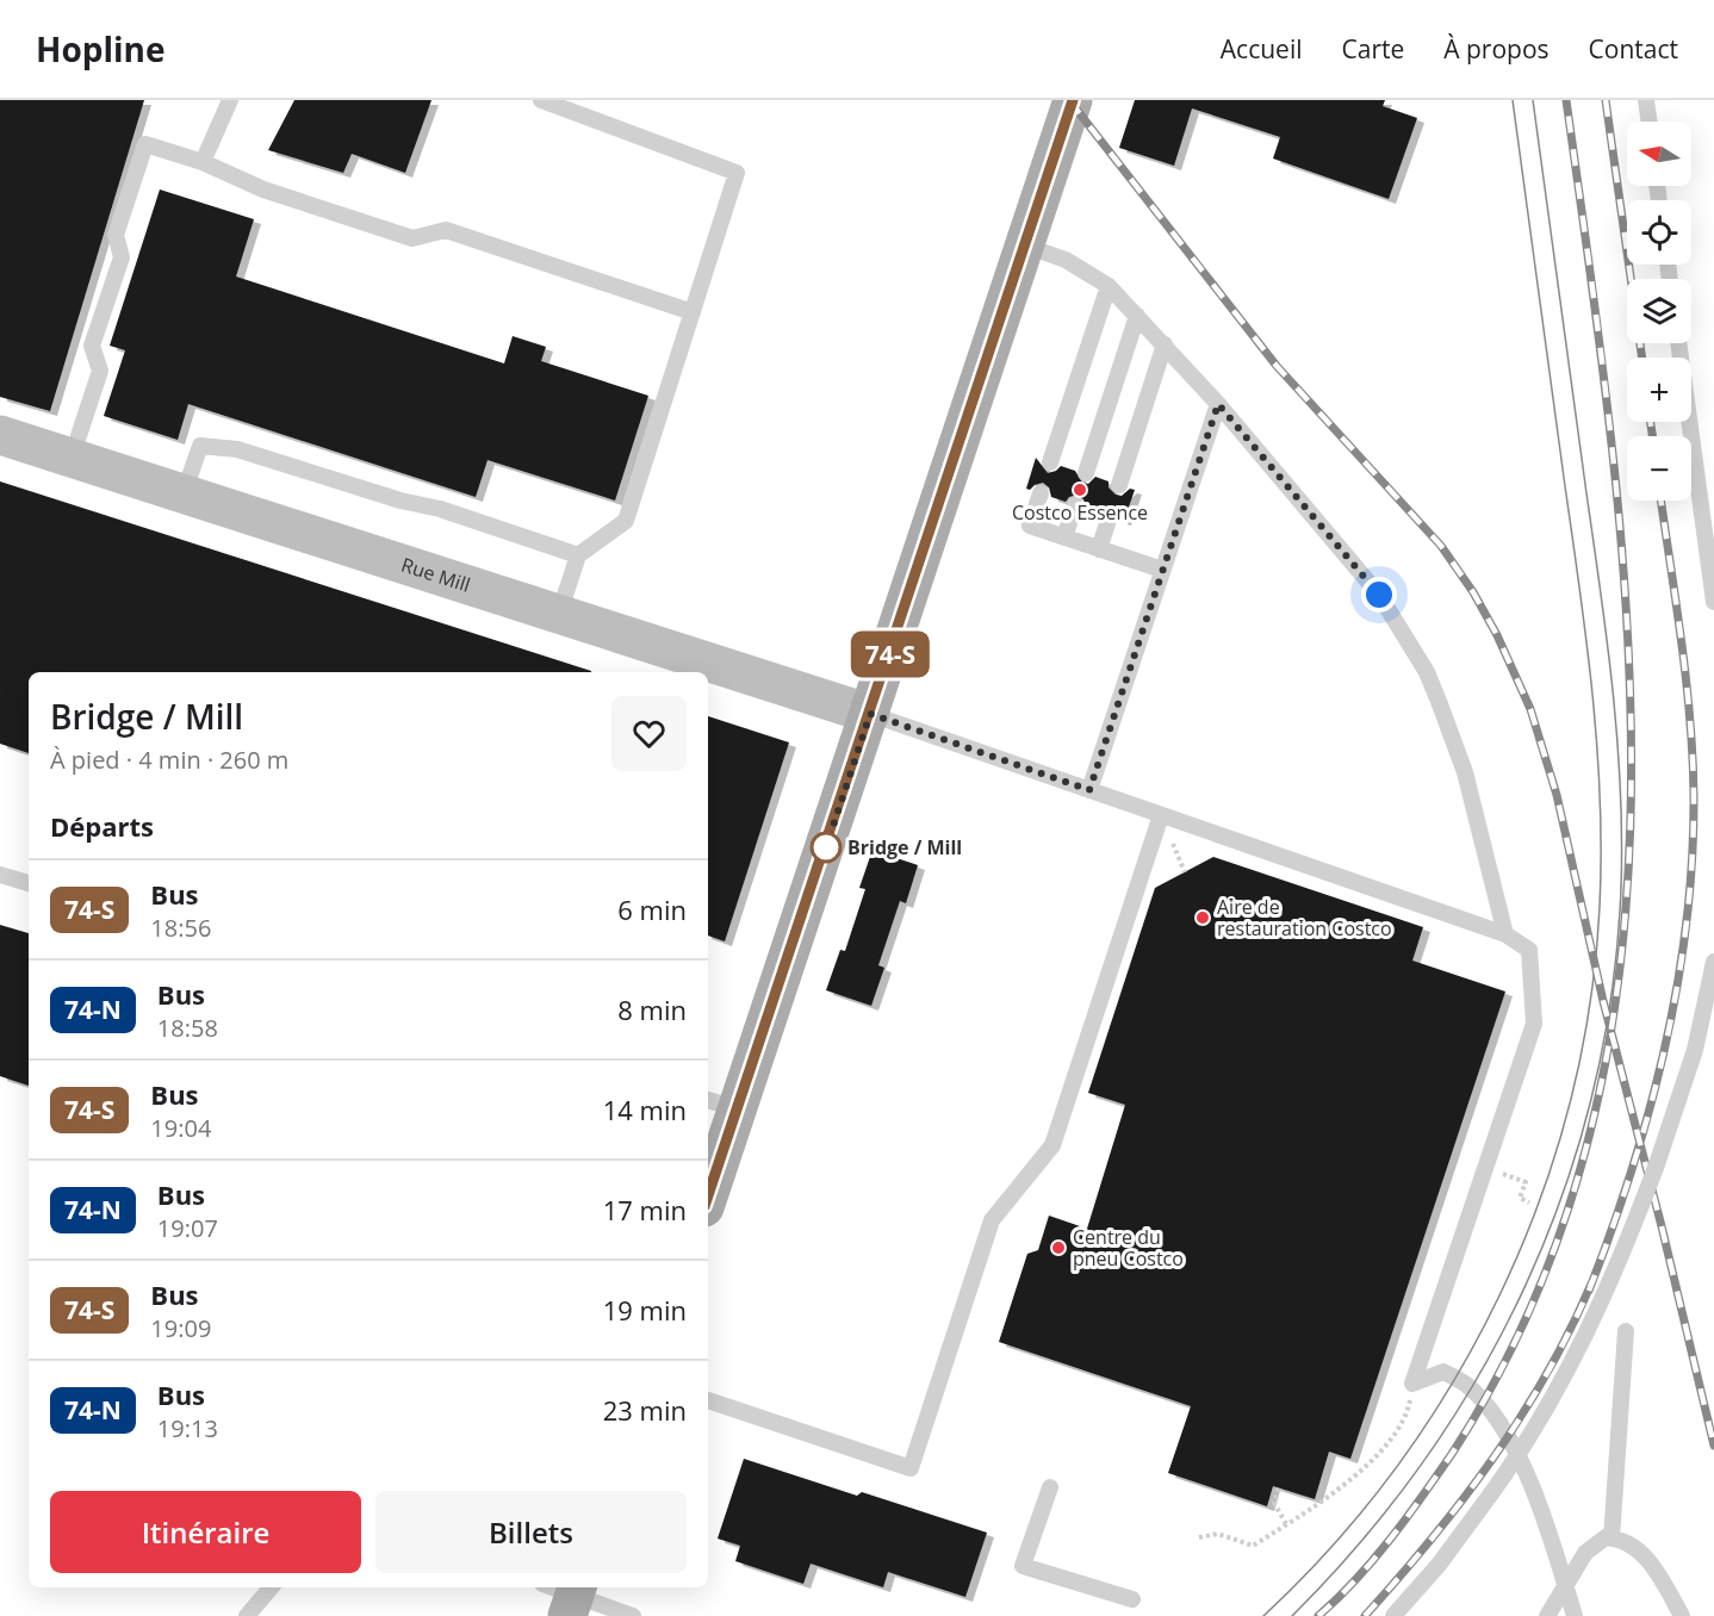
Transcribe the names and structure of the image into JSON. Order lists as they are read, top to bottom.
{
  "streets": {
    "street": ["Rue Mill"]
  },
  "places": [
    "Costco Essence",
    "Bridge / Mill",
    "Aire de restauration Costco",
    "Centre du pneu Costco"
  ],
  "lines": ["bus line 74-S"],
  "north": "left",
  "page": {
    "header": "Hopline",
    "nav": [
      "Accueil",
      "Carte",
      "À propos",
      "Contact"
    ],
    "on_map": "74-S",
    "map_buttons": ["+", "−"],
    "heading": [
      ["Bridge / Mill", "À pied · 4 min · 260 m"],
      "Départs"
    ],
    "list": [
      {
        "mark": "74-S",
        "name": "Bus",
        "note": "18:56",
        "value": "6 min"
      },
      {
        "mark": "74-N",
        "name": "Bus",
        "note": "18:58",
        "value": "8 min"
      },
      {
        "mark": "74-S",
        "name": "Bus",
        "note": "19:04",
        "value": "14 min"
      },
      {
        "mark": "74-N",
        "name": "Bus",
        "note": "19:07",
        "value": "17 min"
      },
      {
        "mark": "74-S",
        "name": "Bus",
        "note": "19:09",
        "value": "19 min"
      },
      {
        "mark": "74-N",
        "name": "Bus",
        "note": "19:13",
        "value": "23 min"
      }
    ],
    "buttons": ["Itinéraire", "Billets"]
  }
}
